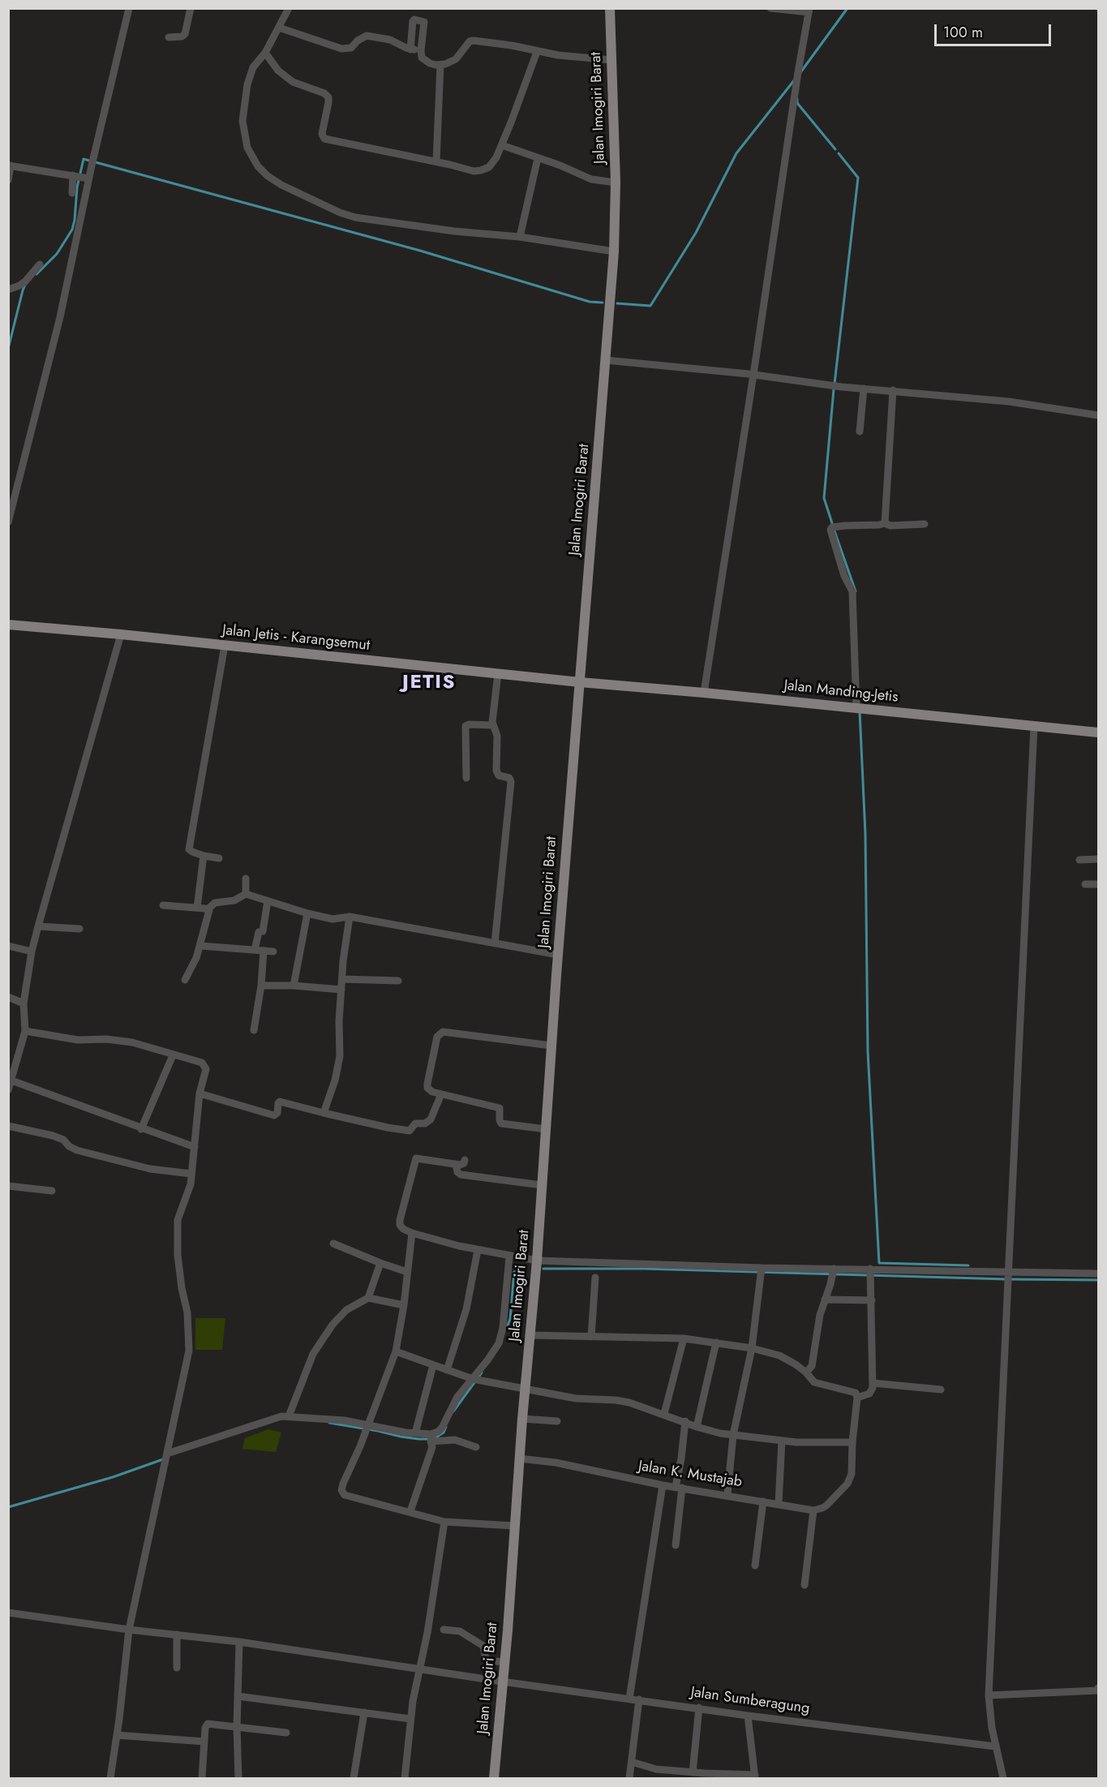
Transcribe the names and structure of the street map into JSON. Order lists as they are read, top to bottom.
{
  "streets": {
    "main road": ["Jalan Imogiri Barat", "Jalan Jetis - Karangsemut", "Jalan Manding-Jetis"],
    "street": ["Jalan K. Mustajab", "Jalan Sumberagung"]
  },
  "crossings": [
    ["Jalan Imogiri Barat", "Jalan Jetis - Karangsemut"],
    ["Jalan Imogiri Barat", "Jalan Manding-Jetis"],
    ["Jalan Imogiri Barat", "Jalan K. Mustajab"],
    ["Jalan Imogiri Barat", "Jalan Sumberagung"],
    ["Jalan Jetis - Karangsemut", "Jalan Manding-Jetis"]
  ],
  "districts": ["JETIS"],
  "scale_bar": "100 m"
}
